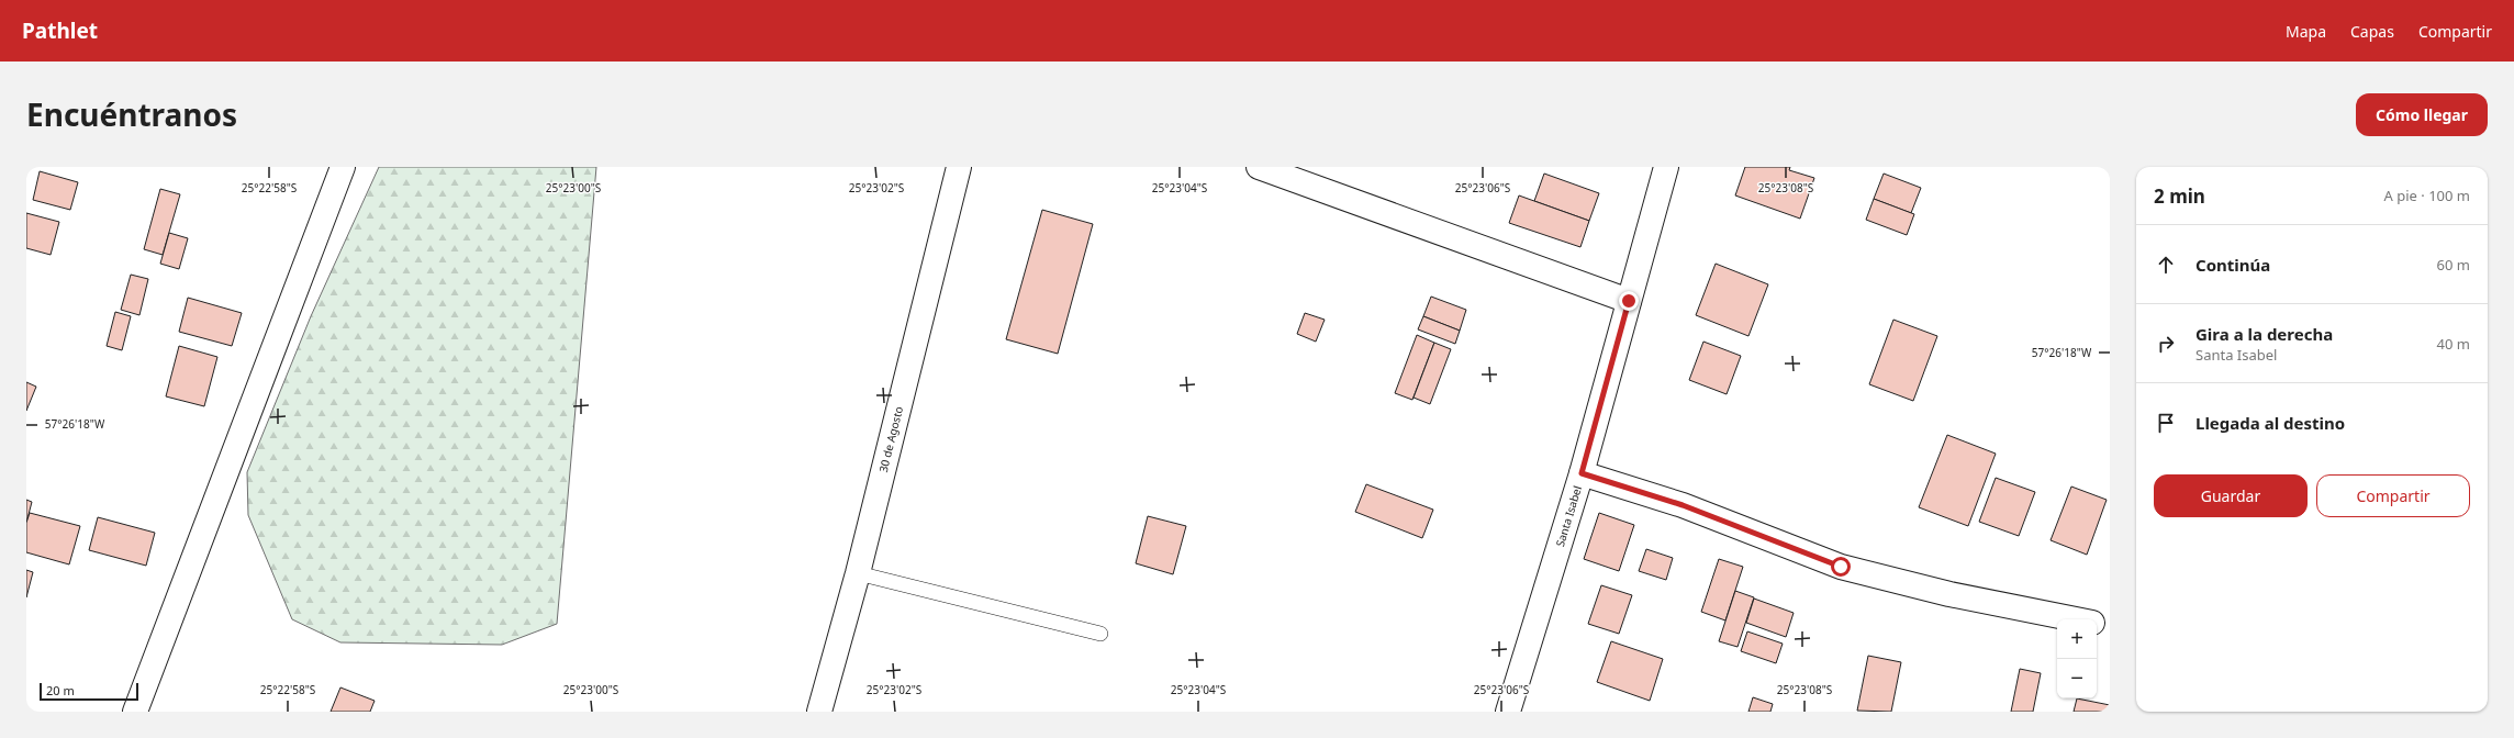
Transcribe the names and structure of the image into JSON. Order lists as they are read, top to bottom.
{
  "streets": {
    "street": ["30 de Agosto", "Santa Isabel"]
  },
  "scale_bar": "20 m",
  "page": {
    "header": "Pathlet",
    "nav": ["Mapa", "Capas", "Compartir"],
    "title": "Encuéntranos",
    "buttons": [
      "Cómo llegar",
      ["Guardar", "Compartir"]
    ],
    "heading": ["2 min", "A pie · 100 m"],
    "list": [
      ["Continúa", "60 m"],
      ["Gira a la derecha", "Santa Isabel", "40 m"],
      "Llegada al destino"
    ],
    "map_buttons": ["+", "−"],
    "scale": "20 m"
  },
  "coordinates": [
    "25°22'58\"S",
    "25°23'00\"S",
    "25°23'02\"S",
    "25°23'04\"S",
    "25°23'06\"S",
    "25°23'08\"S",
    "57°26'18\"W"
  ]
}
